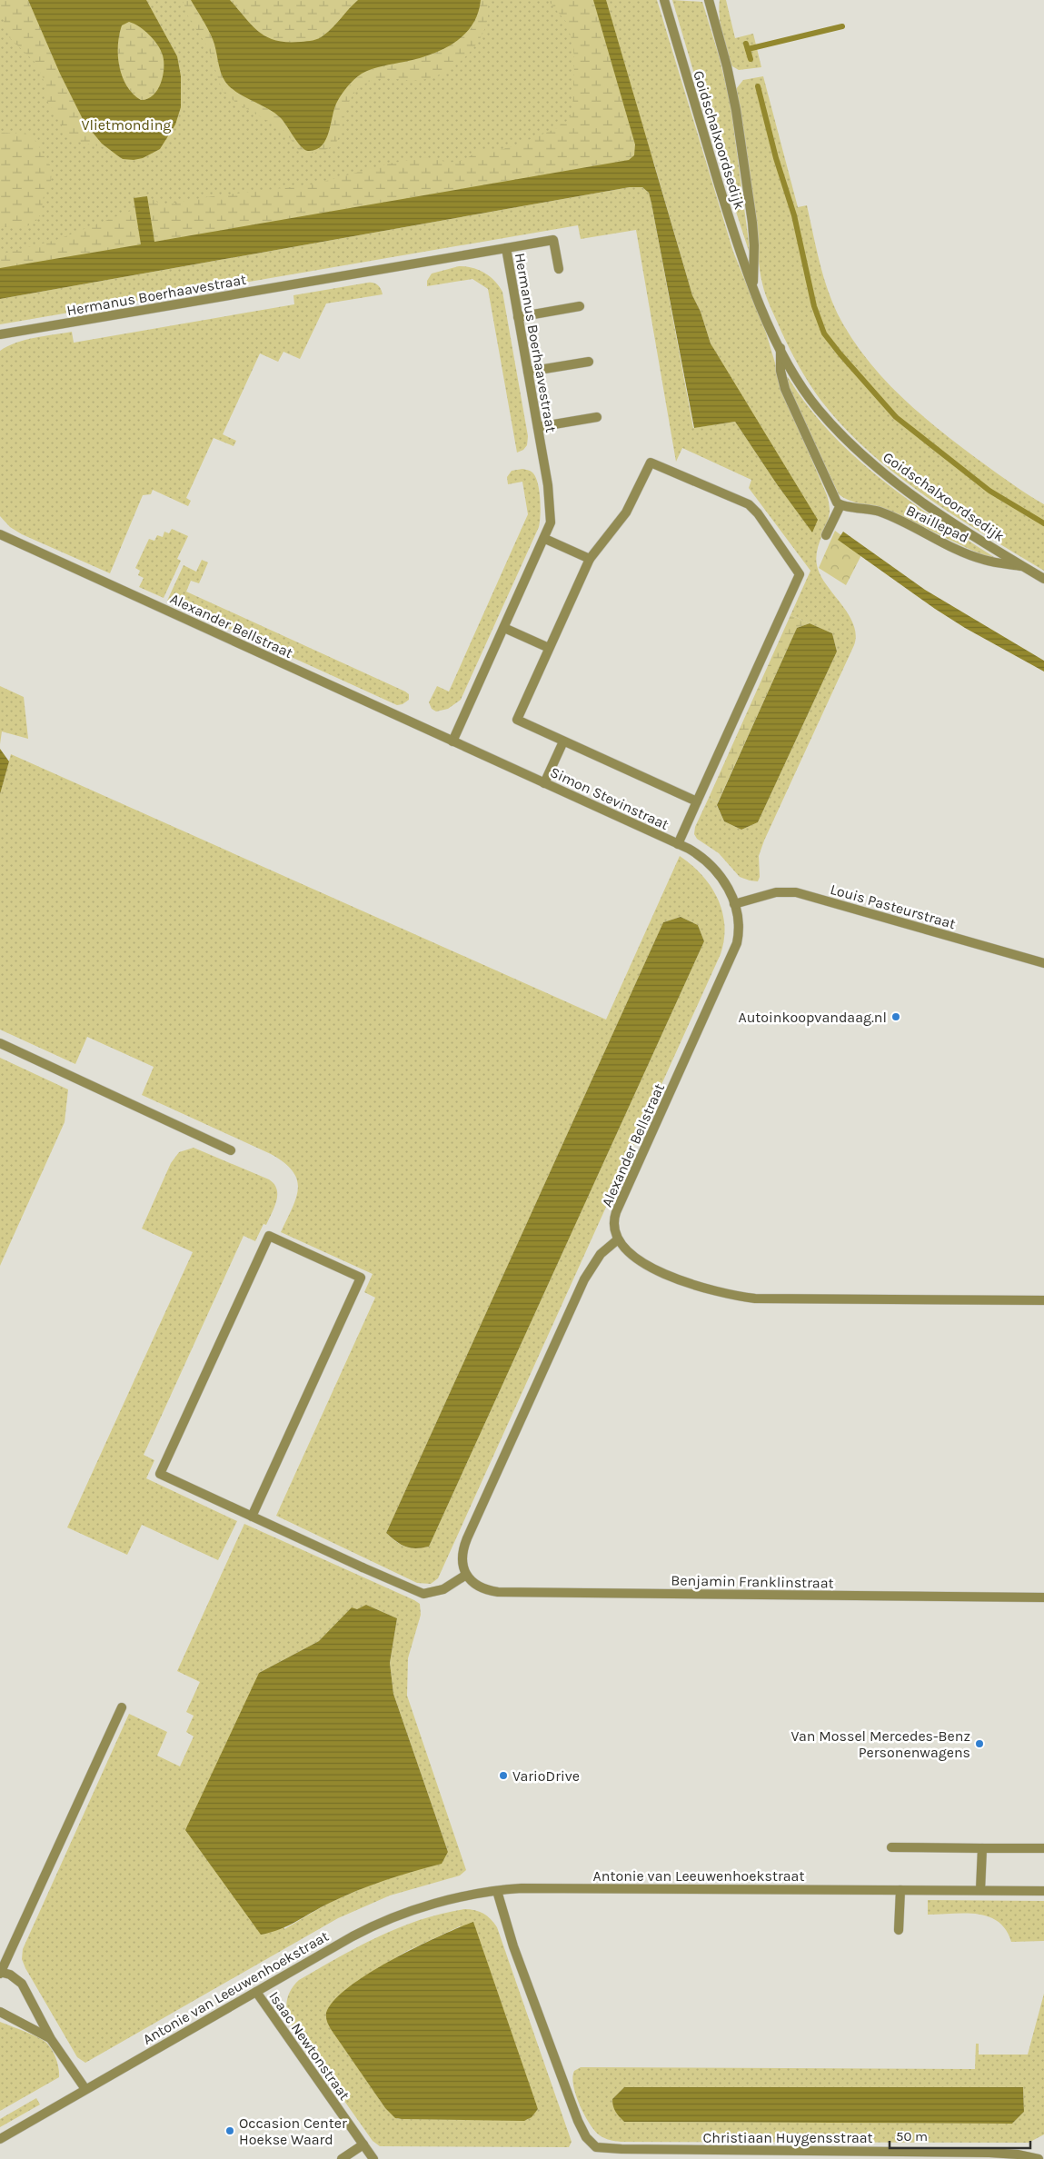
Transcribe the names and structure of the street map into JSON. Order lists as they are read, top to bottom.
{
  "streets": {
    "street": [
      "Goidschalxoordsedijk",
      "Hermanus Boerhaavestraat",
      "Braillepad",
      "Alexander Bellstraat",
      "Simon Stevinstraat",
      "Louis Pasteurstraat",
      "Benjamin Franklinstraat",
      "Antonie van Leeuwenhoekstraat",
      "Isaac Newtonstraat",
      "Christiaan Huygensstraat"
    ]
  },
  "crossings": [
    ["Goidschalxoordsedijk", "Braillepad"],
    ["Hermanus Boerhaavestraat", "Alexander Bellstraat"],
    ["Hermanus Boerhaavestraat", "Simon Stevinstraat"],
    ["Alexander Bellstraat", "Simon Stevinstraat"],
    ["Alexander Bellstraat", "Louis Pasteurstraat"],
    ["Simon Stevinstraat", "Louis Pasteurstraat"],
    ["Antonie van Leeuwenhoekstraat", "Isaac Newtonstraat"],
    ["Antonie van Leeuwenhoekstraat", "Christiaan Huygensstraat"]
  ],
  "parks": ["Vlietmonding"],
  "places": [
    "Autoinkoopvandaag.nl",
    "Van Mossel Mercedes-Benz Personenwagens",
    "VarioDrive",
    "Occasion Center Hoekse Waard"
  ],
  "scale_bar": "50 m"
}
